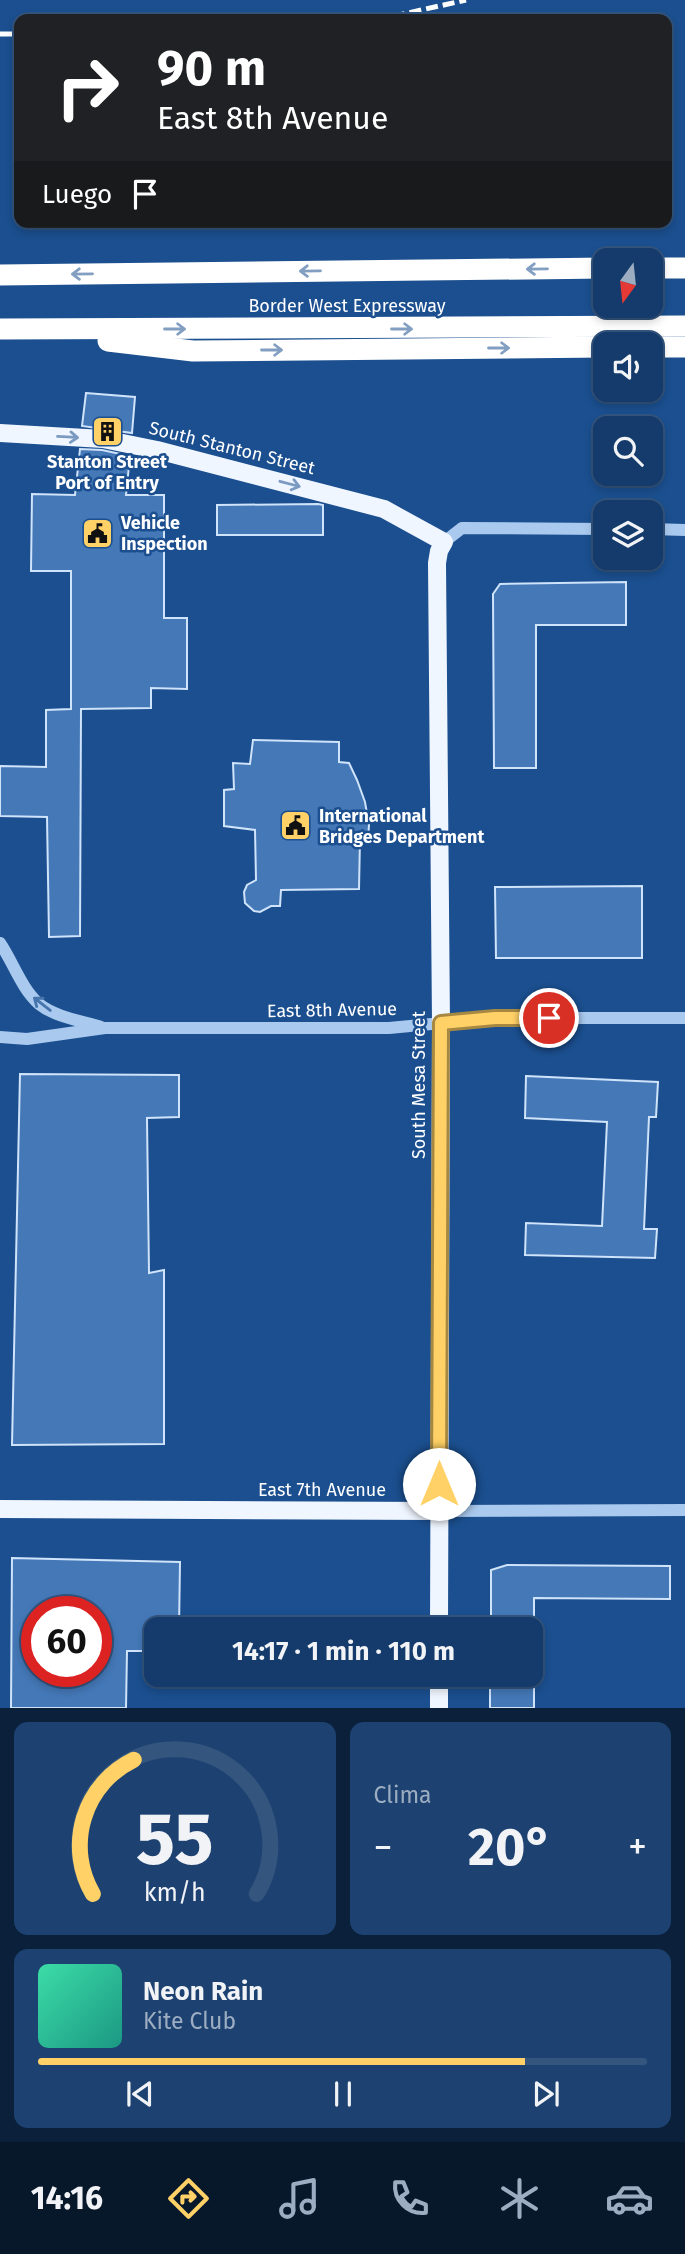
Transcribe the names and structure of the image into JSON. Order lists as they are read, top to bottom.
{
  "streets": {
    "highway": ["Border West Expressway"],
    "main road": ["South Stanton Street", "South Mesa Street", "East 7th Avenue"],
    "street": ["East 8th Avenue"]
  },
  "crossings": [
    ["South Stanton Street", "South Mesa Street"],
    ["East 8th Avenue", "South Mesa Street"],
    ["South Mesa Street", "East 7th Avenue"]
  ],
  "one_way": ["South Stanton Street"],
  "places": {
    "building": ["Stanton Street Port of Entry"],
    "public building": ["Vehicle Inspection", "International Bridges Department"]
  },
  "north": "bottom",
  "page": {
    "turn": ["90 m", "East 8th Avenue"],
    "then": "Luego",
    "limit": "60",
    "trip": "14:17 · 1 min · 110 m",
    "tile": "Clima",
    "heat": ["−", "20°", "+"],
    "song": ["Neon Rain", "Kite Club"],
    "tabs": "14:16",
    "gauge": ["55", "km/h"]
  }
}
